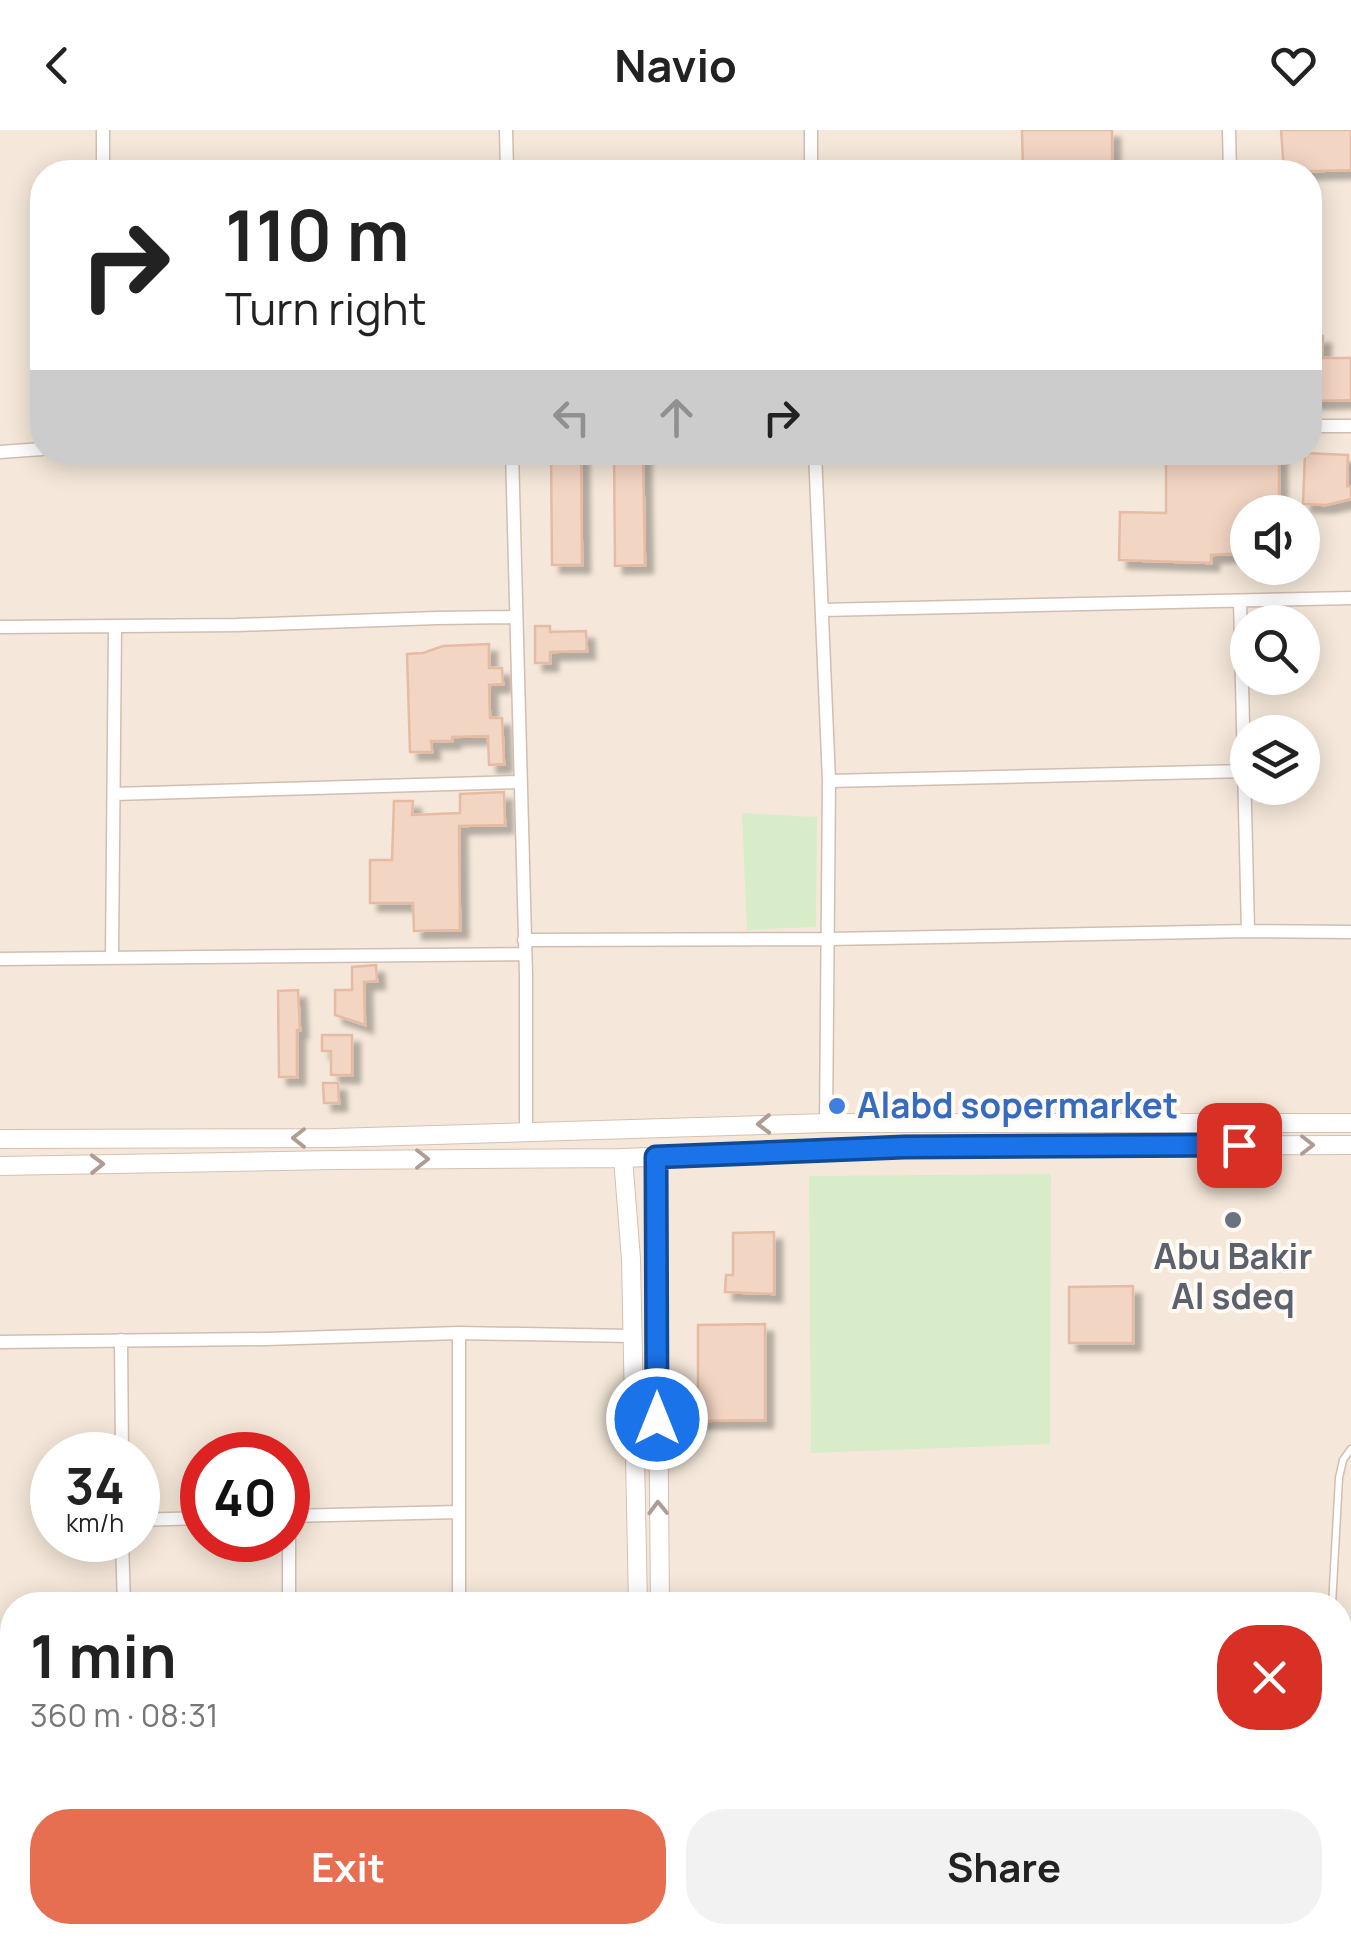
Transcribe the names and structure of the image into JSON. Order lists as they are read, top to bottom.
{
  "places": ["Alabd sopermarket", "Abu Bakir Al sdeq"],
  "page": {
    "header": "Navio",
    "turn": ["110 m", "Turn right"],
    "speed": "34 km/h",
    "limit": "40",
    "heading": ["1 min", "360 m · 08:31"],
    "buttons": ["Exit", "Share"]
  }
}
